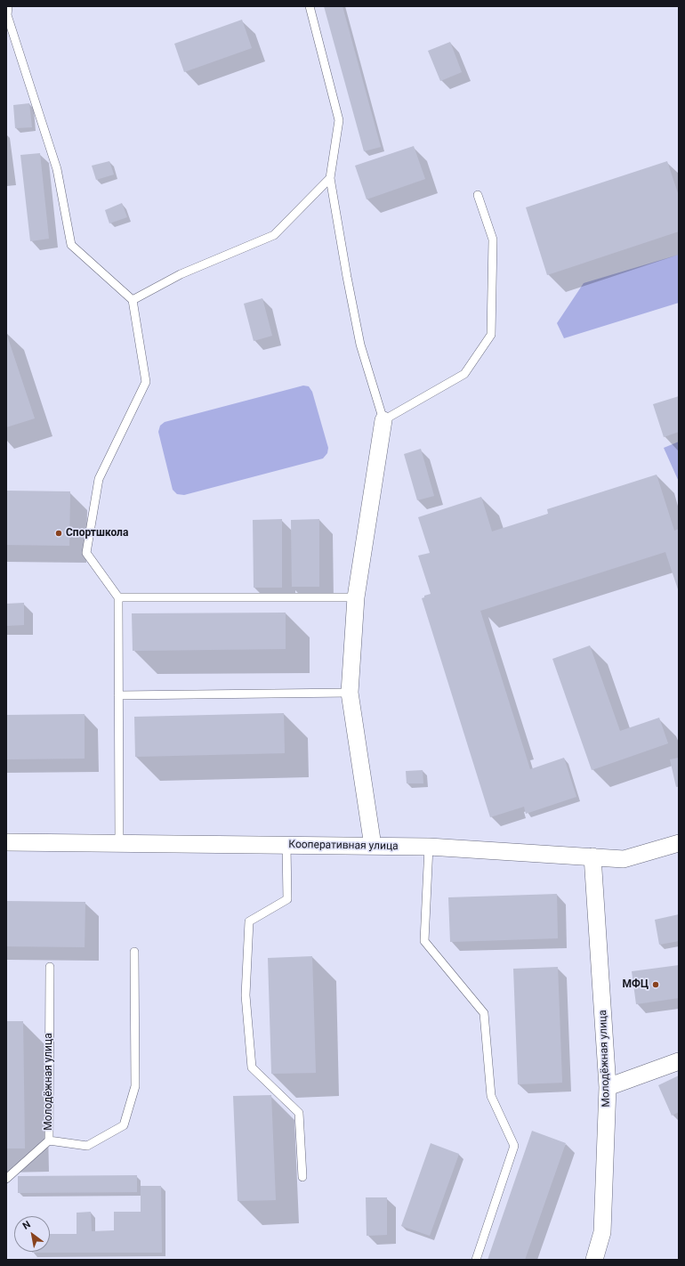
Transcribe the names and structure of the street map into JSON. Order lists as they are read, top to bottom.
{
  "streets": {
    "street": ["Кооперативная улица", "Молодёжная улица"]
  },
  "crossings": [
    ["Кооперативная улица", "Молодёжная улица"]
  ],
  "places": ["Спортшкола", "МФЦ"],
  "north": "top left"
}
